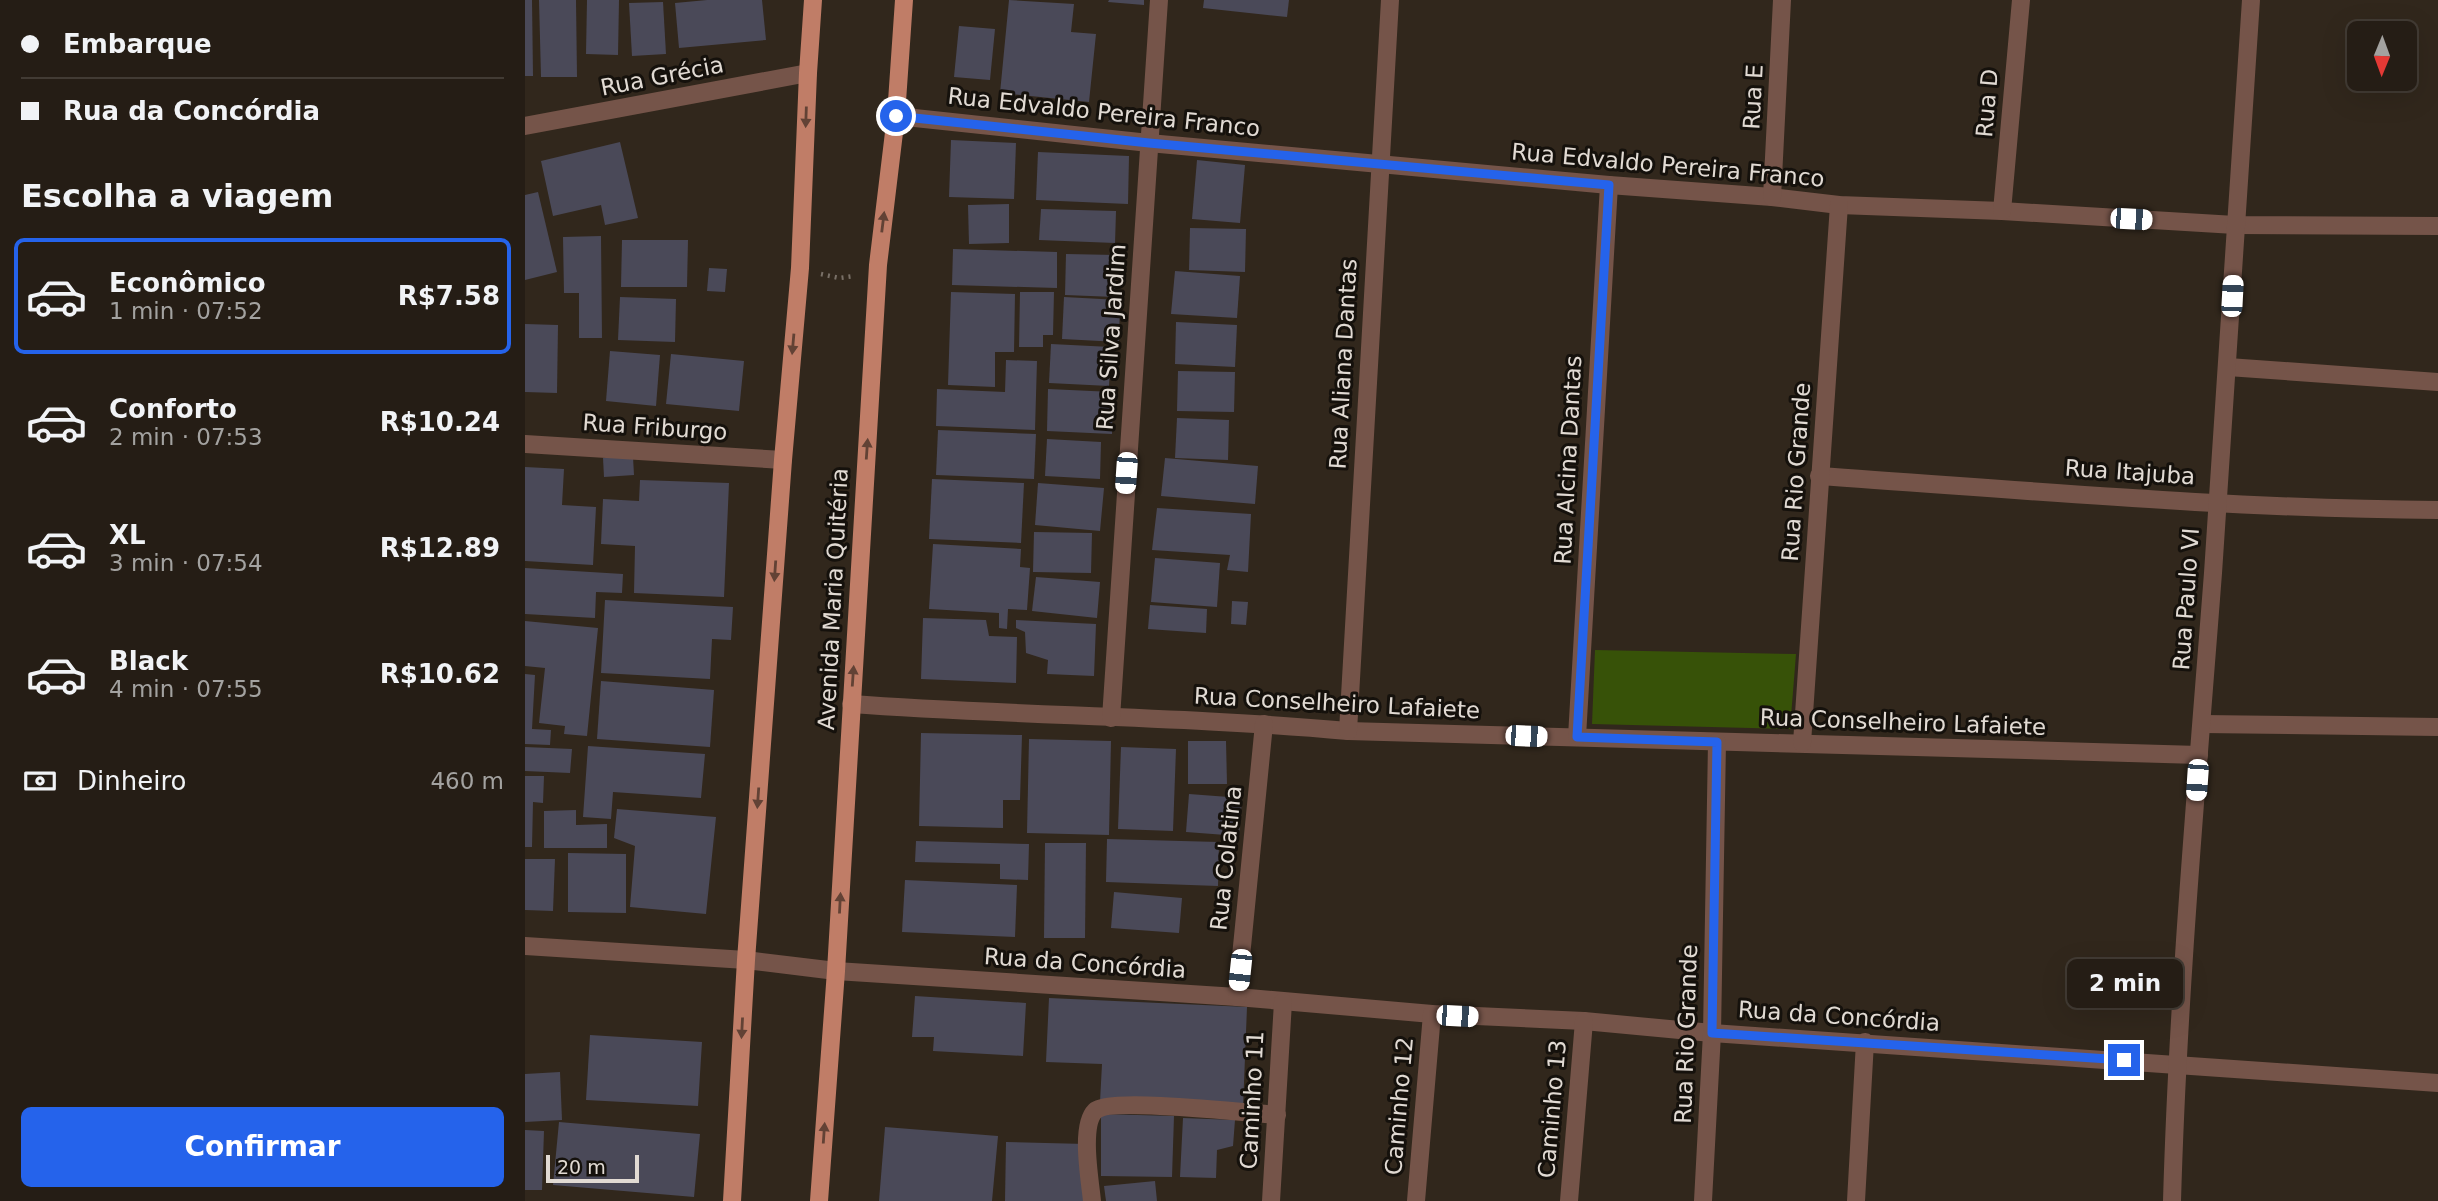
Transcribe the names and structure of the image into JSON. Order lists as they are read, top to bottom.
{
  "streets": {
    "main road": ["Avenida Maria Quitéria"],
    "street": [
      "Rua Grécia",
      "Rua E",
      "Rua D",
      "Rua Edvaldo Pereira Franco",
      "Rua Silva Jardim",
      "Rua Aliana Dantas",
      "Rua Friburgo",
      "Rua Alcina Dantas",
      "Rua Rio Grande",
      "Rua Itajuba",
      "Rua Paulo VI",
      "Rua Conselheiro Lafaiete",
      "Rua Colatina",
      "Rua da Concórdia",
      "Caminho 11",
      "Caminho 12",
      "Caminho 13"
    ]
  },
  "crossings": [
    ["Rua E", "Rua Edvaldo Pereira Franco"],
    ["Rua D", "Rua Edvaldo Pereira Franco"],
    ["Rua Edvaldo Pereira Franco", "Rua Silva Jardim"],
    ["Rua Edvaldo Pereira Franco", "Rua Aliana Dantas"],
    ["Rua Edvaldo Pereira Franco", "Rua Alcina Dantas"],
    ["Rua Edvaldo Pereira Franco", "Rua Rio Grande"],
    ["Rua Edvaldo Pereira Franco", "Avenida Maria Quitéria"],
    ["Rua Edvaldo Pereira Franco", "Rua Paulo VI"],
    ["Rua Silva Jardim", "Rua Conselheiro Lafaiete"],
    ["Rua Aliana Dantas", "Rua Conselheiro Lafaiete"],
    ["Rua Alcina Dantas", "Rua Conselheiro Lafaiete"],
    ["Rua Rio Grande", "Rua Itajuba"],
    ["Rua Rio Grande", "Rua Conselheiro Lafaiete"],
    ["Rua Rio Grande", "Rua da Concórdia"],
    ["Rua Itajuba", "Rua Paulo VI"],
    ["Avenida Maria Quitéria", "Rua Conselheiro Lafaiete"],
    ["Avenida Maria Quitéria", "Rua da Concórdia"],
    ["Rua Paulo VI", "Rua Conselheiro Lafaiete"],
    ["Rua Paulo VI", "Rua da Concórdia"],
    ["Rua Conselheiro Lafaiete", "Rua Colatina"],
    ["Rua Colatina", "Rua da Concórdia"],
    ["Rua da Concórdia", "Caminho 11"],
    ["Rua da Concórdia", "Caminho 12"],
    ["Rua da Concórdia", "Caminho 13"]
  ],
  "scale_bar": "20 m",
  "north": "bottom",
  "page": {
    "banner": ["Embarque", "Rua da Concórdia"],
    "heading": "Escolha a viagem",
    "list": [
      {
        "name": "Econômico",
        "note": "1 min · 07:52",
        "value": "R$7.58"
      },
      {
        "name": "Conforto",
        "note": "2 min · 07:53",
        "value": "R$10.24"
      },
      {
        "name": "XL",
        "note": "3 min · 07:54",
        "value": "R$12.89"
      },
      {
        "name": "Black",
        "note": "4 min · 07:55",
        "value": "R$10.62"
      }
    ],
    "pay": ["Dinheiro", "460 m"],
    "bubble": "2 min",
    "buttons": "Confirmar",
    "scale": "20 m"
  }
}
